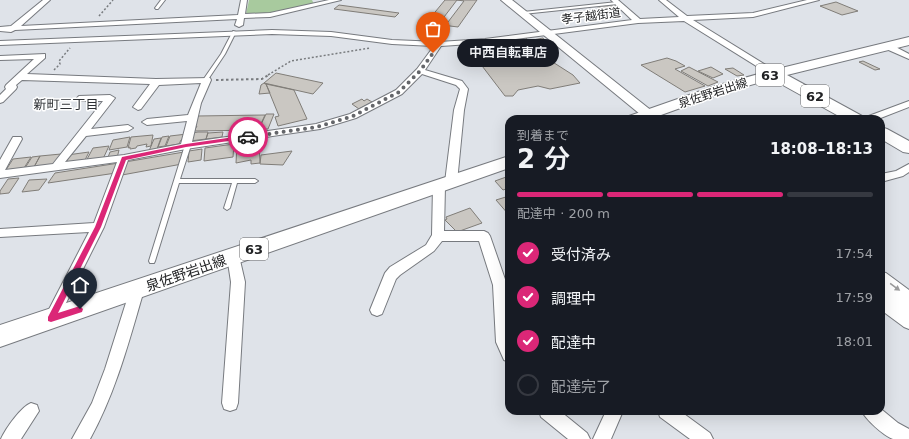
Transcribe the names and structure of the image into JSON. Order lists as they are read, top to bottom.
{
  "streets": {
    "main road": ["63", "泉佐野岩出線", "62"],
    "street": ["孝子越街道"]
  },
  "crossings": [
    ["泉佐野岩出線", "62"]
  ],
  "districts": ["新町三丁目"],
  "places": ["中西自転車店"],
  "page": {
    "bubble": "中西自転車店",
    "heading": ["2 分", "到着まで", "18:08–18:13"],
    "bar": "配達中 · 200 m",
    "list": [
      ["受付済み", "17:54"],
      ["調理中", "17:59"],
      ["配達中", "18:01"],
      "配達完了"
    ]
  }
}
